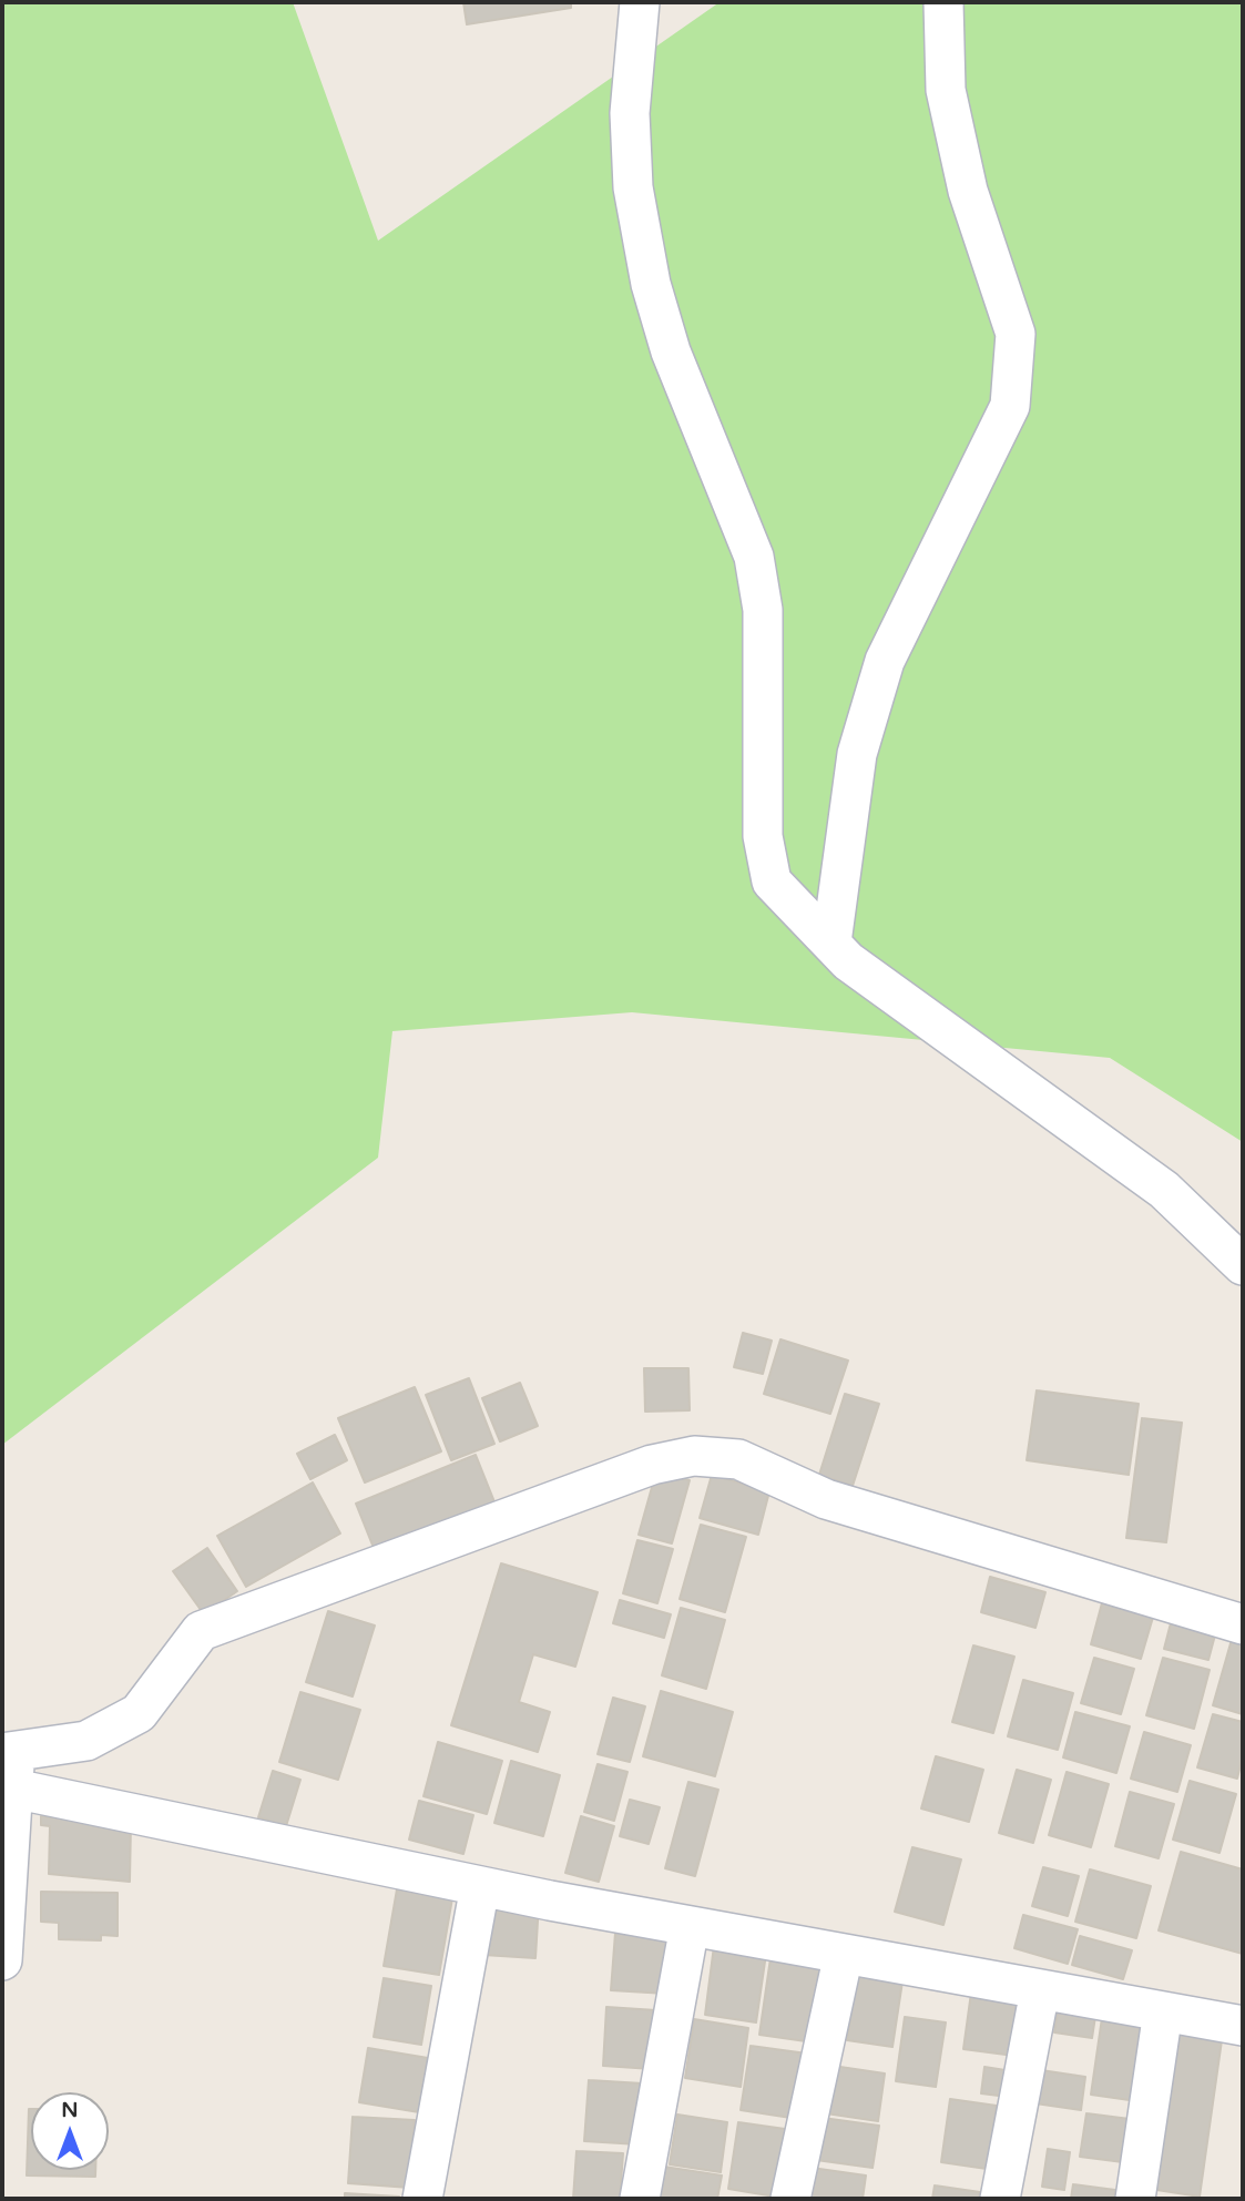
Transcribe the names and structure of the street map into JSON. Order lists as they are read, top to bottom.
{
  "north": "top"
}
